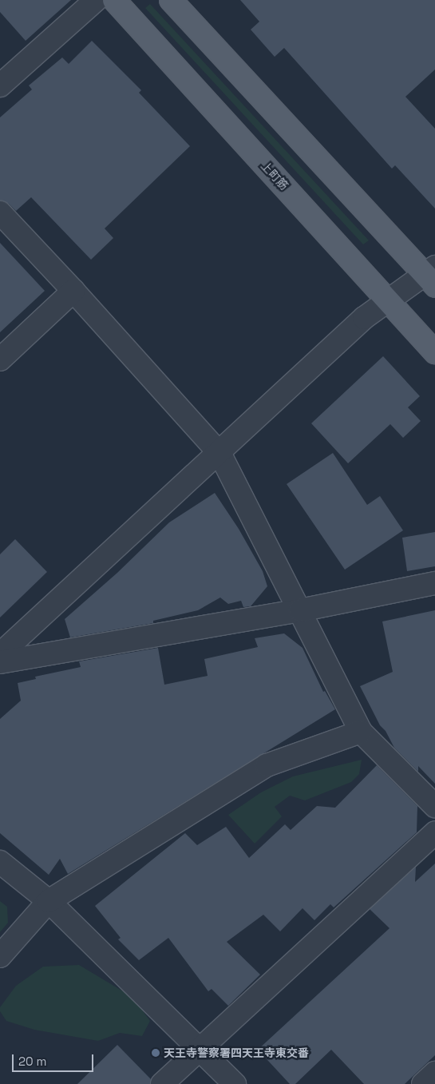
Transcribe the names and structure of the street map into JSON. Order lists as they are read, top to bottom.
{
  "streets": {
    "main road": ["上町筋"]
  },
  "places": ["天王寺警察署四天王寺東交番"],
  "scale_bar": "20 m"
}
